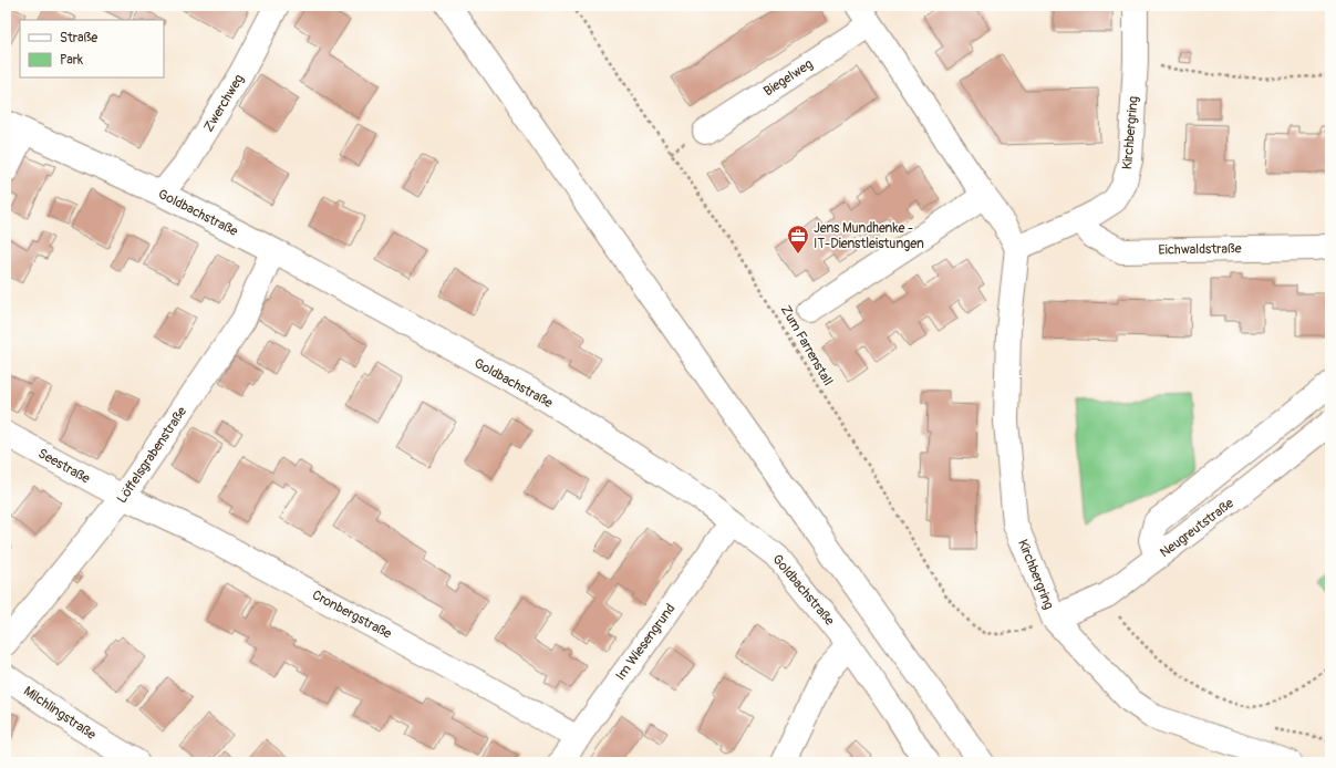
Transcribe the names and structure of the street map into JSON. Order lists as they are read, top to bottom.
{
  "streets": {
    "street": [
      "Biegelweg",
      "Zwerchweg",
      "Kirchbergring",
      "Goldbachstraße",
      "Eichwaldstraße",
      "Löffelsgrabenstraße",
      "Seestraße",
      "Neugreutstraße",
      "Cronbergstraße",
      "Im Wiesengrund",
      "Milchlingstraße"
    ],
    "path": ["Zum Farrenstall"]
  },
  "crossings": [
    ["Zwerchweg", "Goldbachstraße"],
    ["Kirchbergring", "Eichwaldstraße"],
    ["Kirchbergring", "Zum Farrenstall"],
    ["Kirchbergring", "Neugreutstraße"],
    ["Goldbachstraße", "Löffelsgrabenstraße"],
    ["Goldbachstraße", "Im Wiesengrund"],
    ["Zum Farrenstall", "Neugreutstraße"],
    ["Löffelsgrabenstraße", "Seestraße"],
    ["Löffelsgrabenstraße", "Cronbergstraße"],
    ["Seestraße", "Cronbergstraße"],
    ["Cronbergstraße", "Im Wiesengrund"]
  ],
  "places": {
    "office": ["Jens Mundhenke - IT-Dienstleistungen"]
  },
  "legend": ["Straße", "Park"]
}
